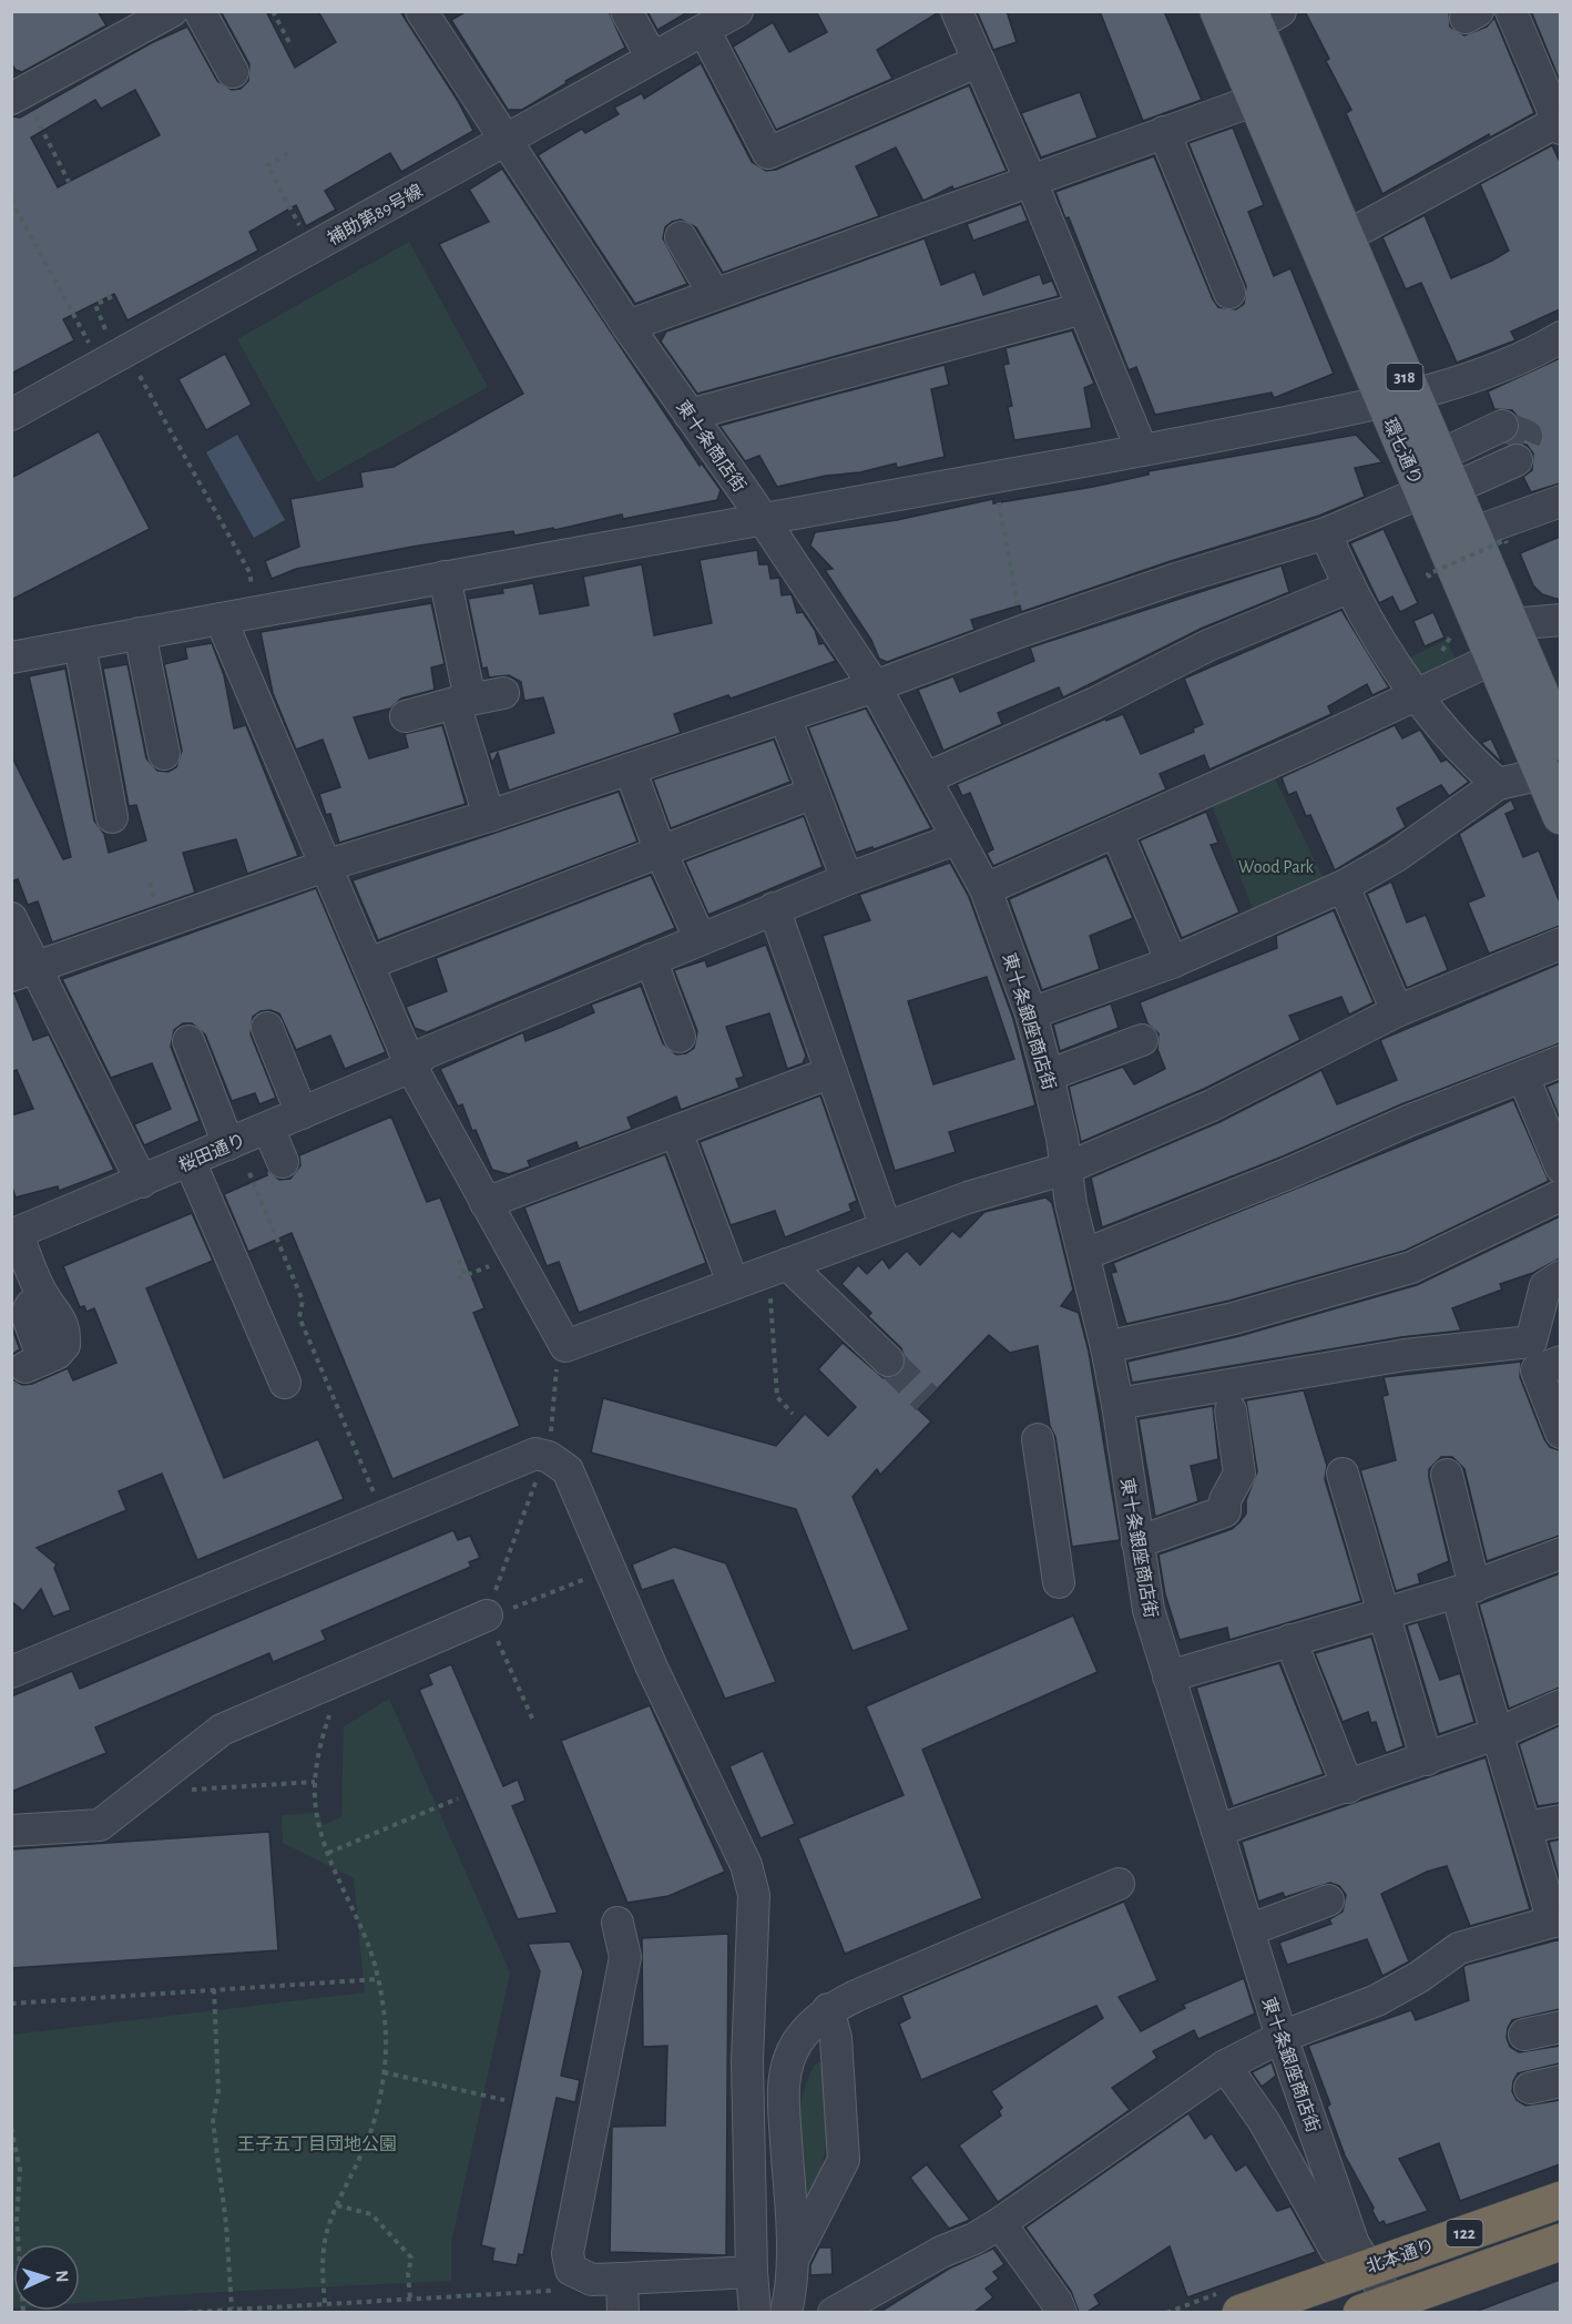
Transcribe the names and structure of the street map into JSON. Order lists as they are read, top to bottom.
{
  "streets": {
    "highway": ["122", "北本通り"],
    "main road": ["318", "環七通り"],
    "street": [
      "補助第89号線",
      "東十条商店街",
      "東十条銀座商店街",
      "桜田通り"
    ]
  },
  "crossings": [
    ["補助第89号線", "東十条商店街"],
    ["東十条商店街", "東十条銀座商店街"],
    ["東十条商店街", "桜田通り"],
    ["東十条銀座商店街", "122"],
    ["東十条銀座商店街", "北本通り"]
  ],
  "parks": ["Wood Park", "王子五丁目団地公園"],
  "north": "right"
}
